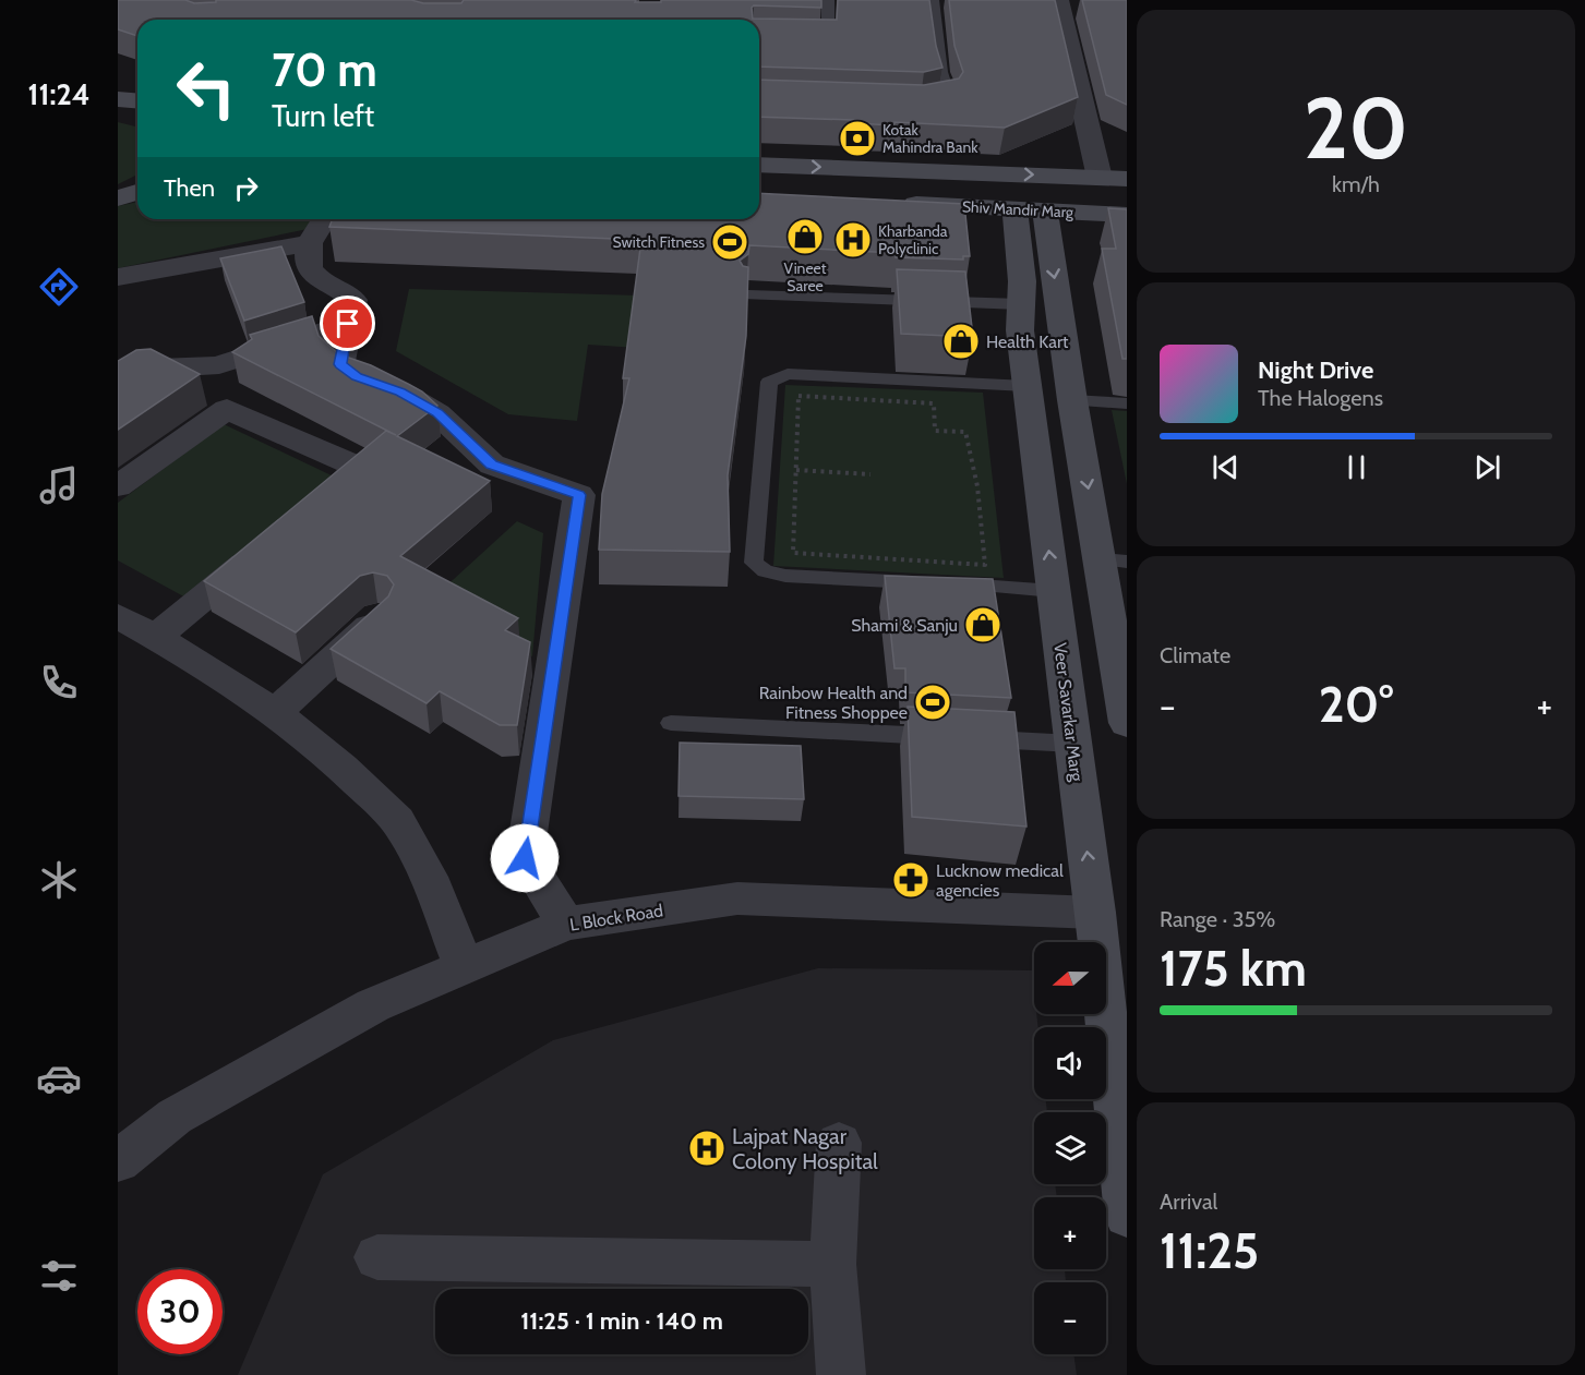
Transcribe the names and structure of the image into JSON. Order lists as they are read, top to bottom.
{
  "streets": {
    "street": ["Shiv Mandir Marg", "Veer Savarkar Marg", "L Block Road"]
  },
  "crossings": [
    ["Shiv Mandir Marg", "Veer Savarkar Marg"],
    ["Veer Savarkar Marg", "L Block Road"]
  ],
  "places": {
    "bank": ["Kotak Mahindra Bank"],
    "shop": ["Vineet Saree", "Health Kart", "Shami & Sanju"],
    "hospital": ["Kharbanda Polyclinic", "Lajpat Nagar Colony Hospital"],
    "sports": ["Switch Fitness", "Rainbow Health and Fitness Shoppee"],
    "pharmacy": ["Lucknow medical agencies"]
  },
  "north": "left",
  "page": {
    "tabs": "11:24",
    "tile": [
      ["20", "km/h"],
      "Climate",
      ["Range · 35%", "175 km"],
      ["Arrival", "11:25"]
    ],
    "turn": ["70 m", "Turn left"],
    "then": "Then",
    "song": ["Night Drive", "The Halogens"],
    "heat": ["−", "20°", "+"],
    "map_buttons": ["+", "−"],
    "limit": "30",
    "trip": "11:25 · 1 min · 140 m"
  }
}
